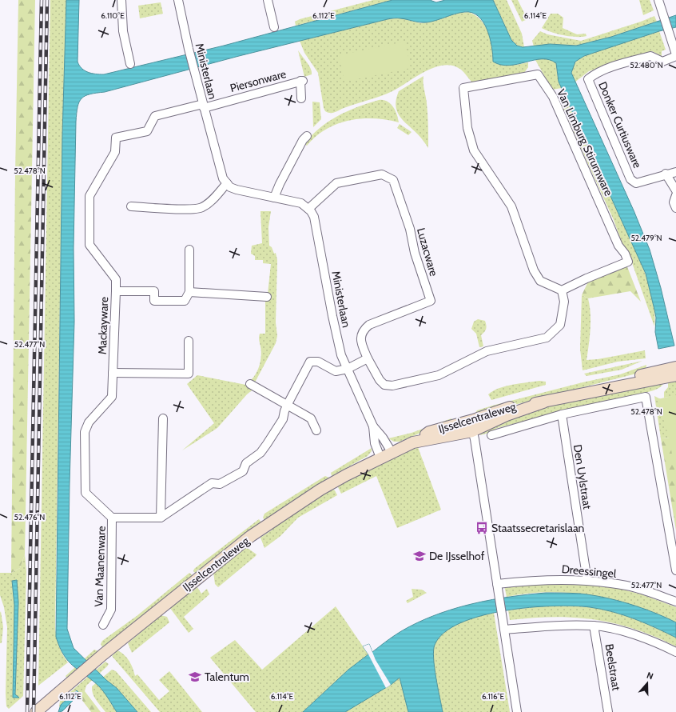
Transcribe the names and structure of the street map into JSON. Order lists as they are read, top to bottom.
{
  "streets": {
    "street": [
      "Ministerlaan",
      "Piersonware",
      "Donker Curtiusware",
      "Van Limburg Stirumware",
      "Luzacware",
      "Mackayware",
      "IJsselcentraleweg",
      "Den Uylstraat",
      "Van Maanenware",
      "Dreessingel",
      "Beelstraat"
    ]
  },
  "crossings": [
    ["Ministerlaan", "Piersonware"],
    ["Ministerlaan", "Luzacware"],
    ["Ministerlaan", "IJsselcentraleweg"],
    ["Piersonware", "Mackayware"],
    ["Mackayware", "Van Maanenware"],
    ["Den Uylstraat", "Dreessingel"]
  ],
  "places": {
    "bus stop": ["Staatssecretarislaan"],
    "school or university": ["De IJsselhof", "Talentum"]
  },
  "north": "top",
  "coordinates": [
    "6.112°E",
    "6.114°E",
    "6.110°E",
    "52.480°N",
    "52.478°N",
    "52.479°N",
    "52.477°N",
    "52.476°N",
    "6.116°E"
  ]
}
